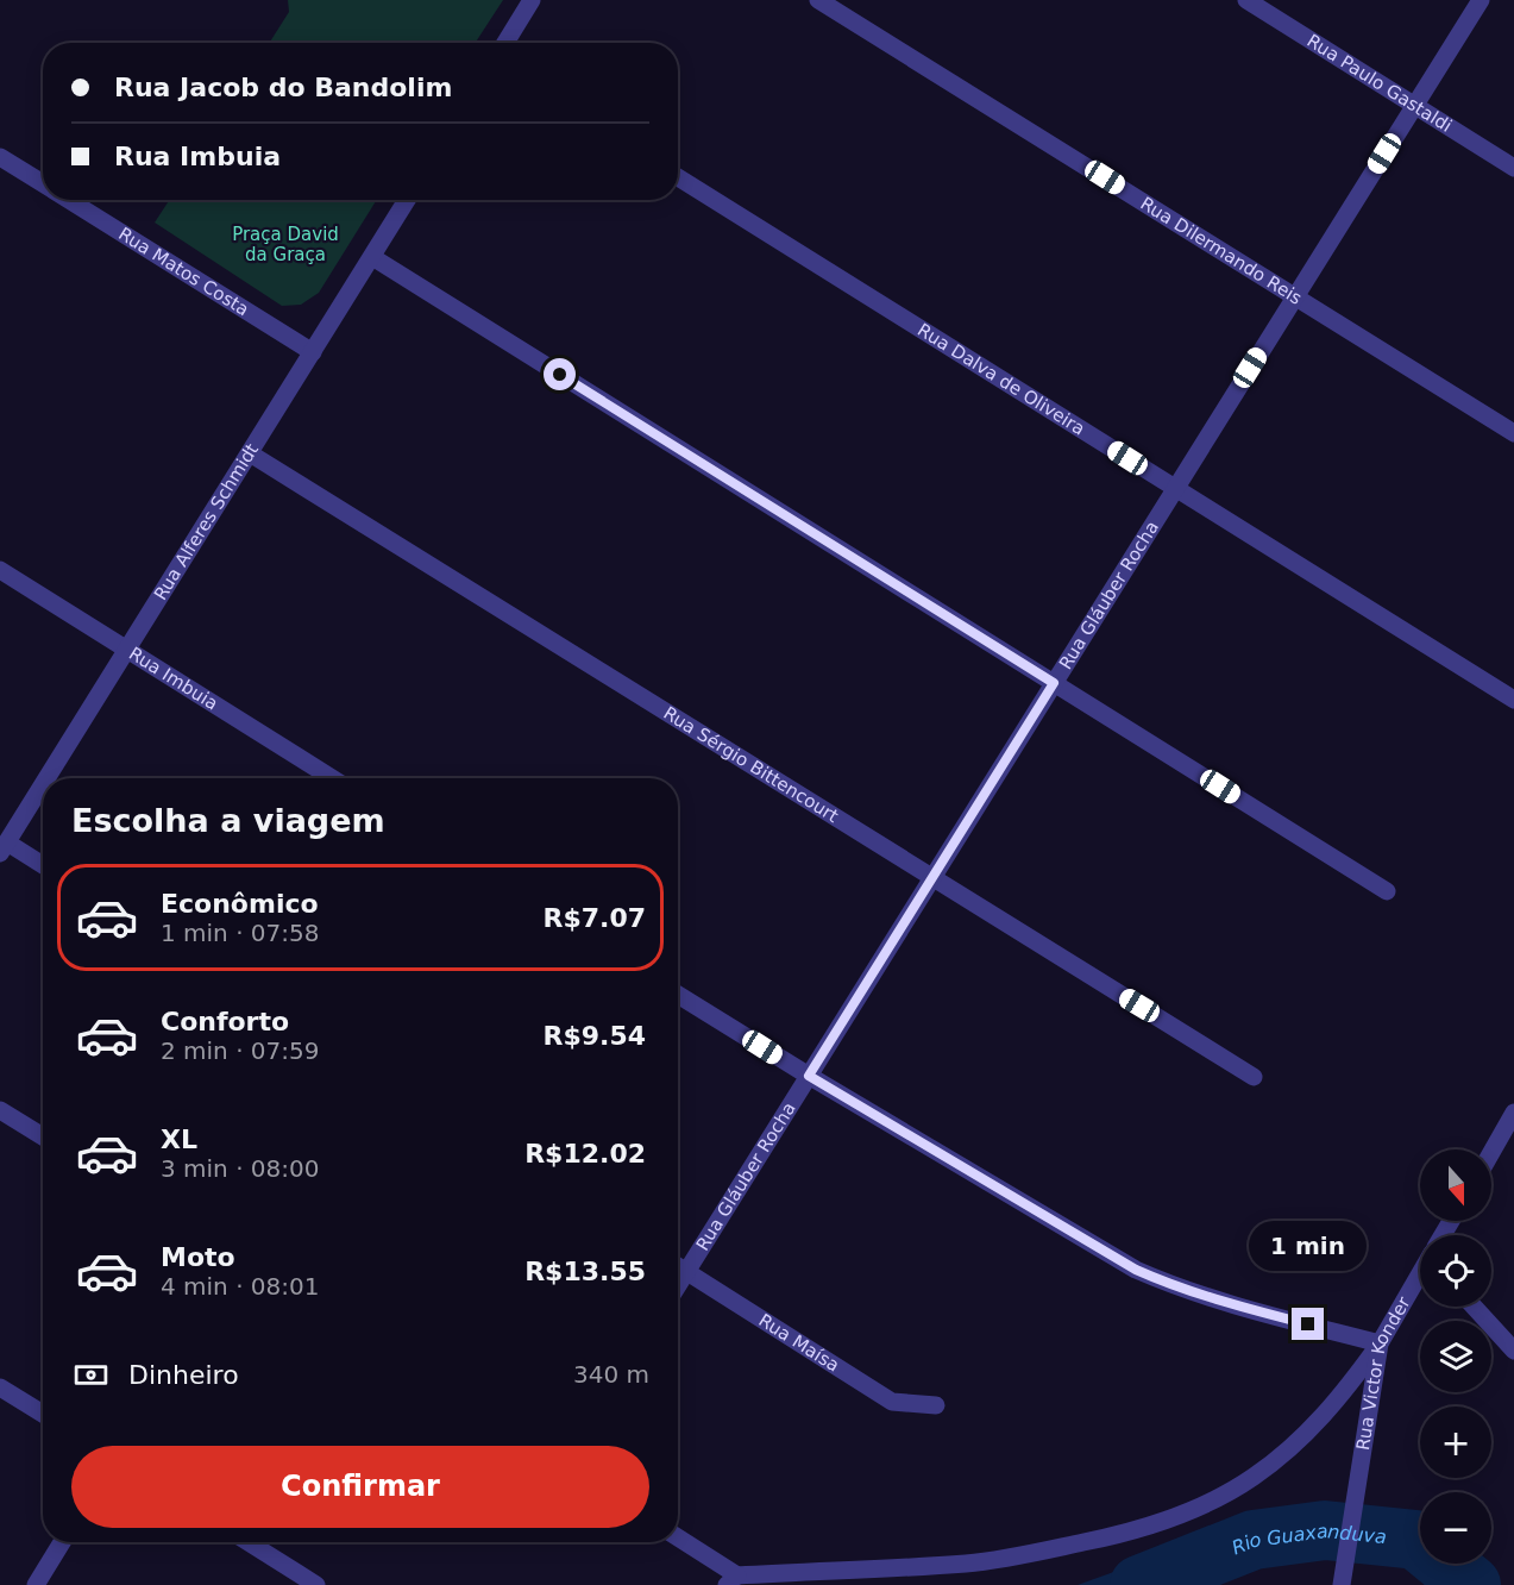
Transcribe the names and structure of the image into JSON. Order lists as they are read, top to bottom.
{
  "streets": {
    "street": [
      "Rua Paulo Gastaldi",
      "Rua Dilermando Reis",
      "Rua Matos Costa",
      "Rua Dalva de Oliveira",
      "Rua Alferes Schmidt",
      "Rua Gláuber Rocha",
      "Rua Imbuia",
      "Rua Sérgio Bittencourt",
      "Rua Maísa",
      "Rua Victor Konder"
    ]
  },
  "crossings": [
    ["Rua Paulo Gastaldi", "Rua Gláuber Rocha"],
    ["Rua Dilermando Reis", "Rua Gláuber Rocha"],
    ["Rua Matos Costa", "Rua Alferes Schmidt"],
    ["Rua Dalva de Oliveira", "Rua Gláuber Rocha"],
    ["Rua Alferes Schmidt", "Rua Imbuia"],
    ["Rua Alferes Schmidt", "Rua Sérgio Bittencourt"],
    ["Rua Gláuber Rocha", "Rua Sérgio Bittencourt"],
    ["Rua Gláuber Rocha", "Rua Maísa"]
  ],
  "water": ["Rio Guaxanduva"],
  "parks": ["Praça David da Graça"],
  "north": "bottom",
  "page": {
    "banner": ["Rua Jacob do Bandolim", "Rua Imbuia"],
    "heading": "Escolha a viagem",
    "list": [
      {
        "name": "Econômico",
        "note": "1 min · 07:58",
        "value": "R$7.07"
      },
      {
        "name": "Conforto",
        "note": "2 min · 07:59",
        "value": "R$9.54"
      },
      {
        "name": "XL",
        "note": "3 min · 08:00",
        "value": "R$12.02"
      },
      {
        "name": "Moto",
        "note": "4 min · 08:01",
        "value": "R$13.55"
      }
    ],
    "map_buttons": ["+", "−"],
    "bubble": "1 min",
    "pay": ["Dinheiro", "340 m"],
    "buttons": "Confirmar"
  }
}
